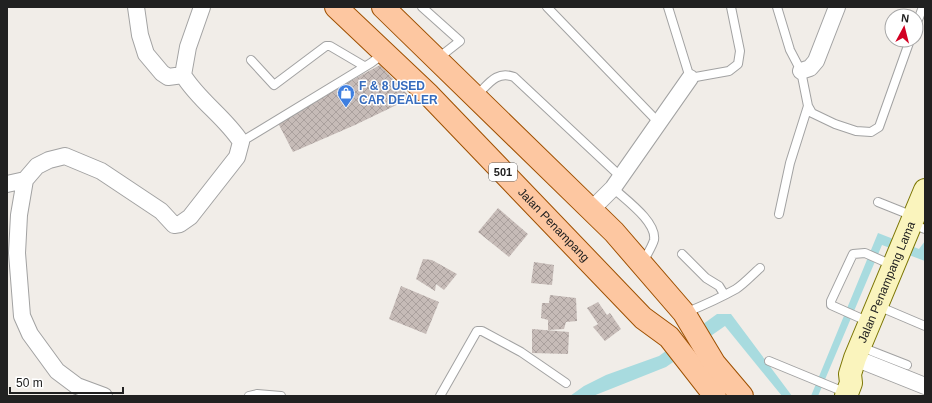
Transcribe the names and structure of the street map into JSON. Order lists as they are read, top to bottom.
{
  "streets": {
    "main road": ["501", "Jalan Penampang", "Jalan Penampang Lama"]
  },
  "places": {
    "shop": ["F & 8 USED CAR DEALER"]
  },
  "scale_bar": "50 m",
  "north": "top"
}
